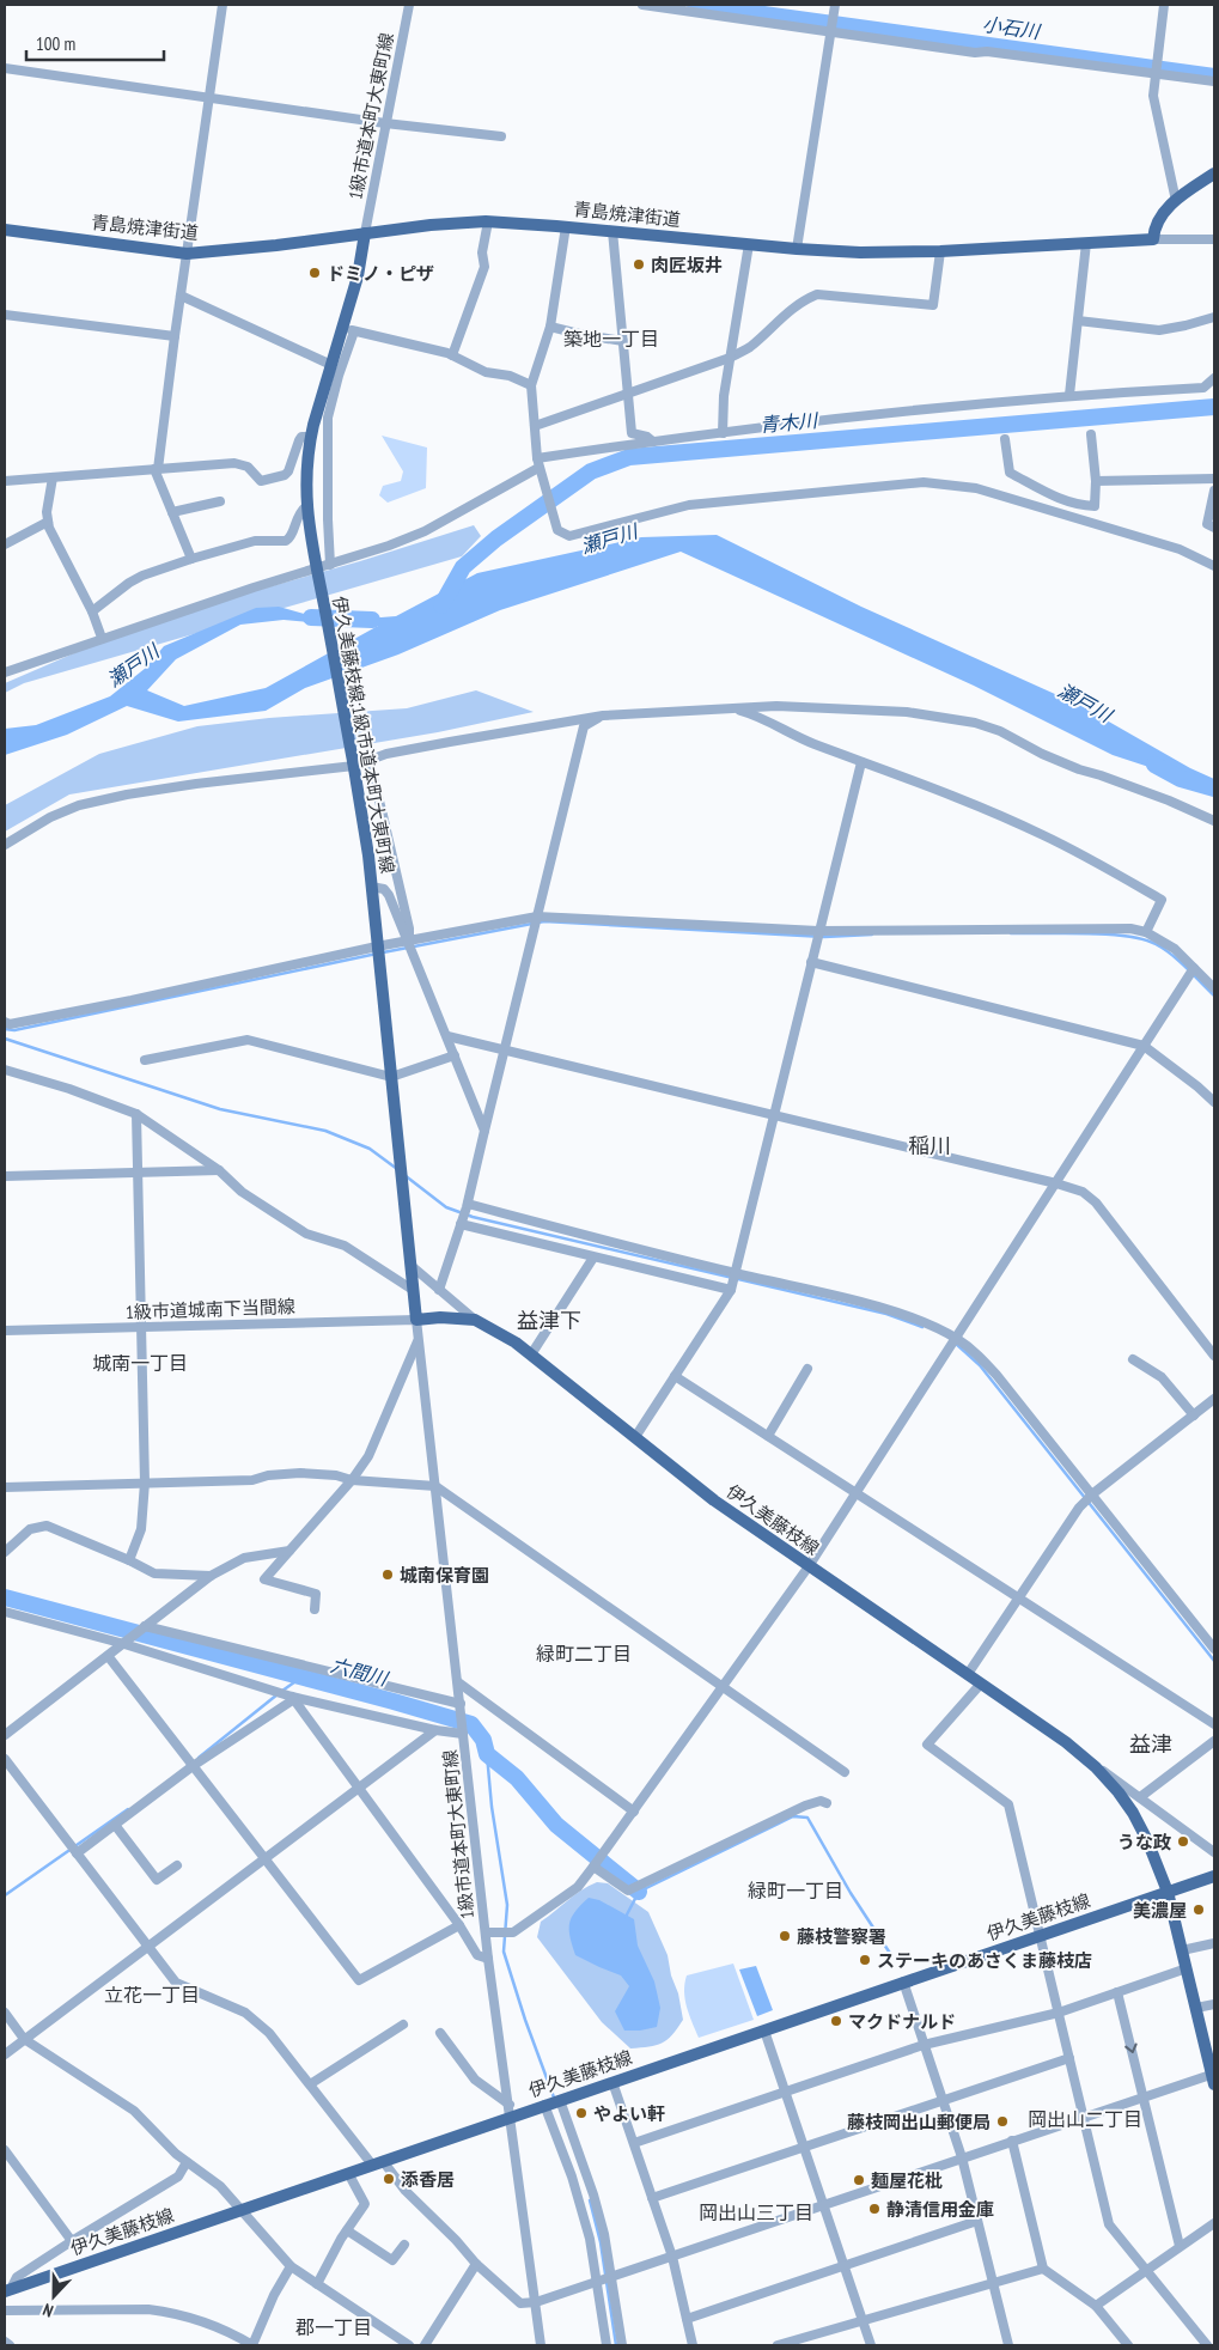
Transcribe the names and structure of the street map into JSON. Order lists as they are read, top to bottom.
{
  "streets": {
    "main road": ["青島焼津街道", "伊久美藤枝線;1級市道本町大東町線", "伊久美藤枝線"],
    "street": ["1級市道本町大東町線", "1級市道城南下当間線"]
  },
  "crossings": [
    ["1級市道本町大東町線", "青島焼津街道"],
    ["1級市道本町大東町線", "伊久美藤枝線;1級市道本町大東町線"],
    ["1級市道本町大東町線", "1級市道城南下当間線"],
    ["1級市道本町大東町線", "伊久美藤枝線"],
    ["青島焼津街道", "伊久美藤枝線;1級市道本町大東町線"],
    ["伊久美藤枝線;1級市道本町大東町線", "1級市道城南下当間線"],
    ["伊久美藤枝線;1級市道本町大東町線", "伊久美藤枝線"],
    ["1級市道城南下当間線", "伊久美藤枝線"]
  ],
  "districts": [
    "築地一丁目",
    "稲川",
    "益津下",
    "城南一丁目",
    "緑町二丁目",
    "益津",
    "緑町一丁目",
    "立花一丁目",
    "岡出山二丁目",
    "岡出山三丁目",
    "郡一丁目"
  ],
  "water": [
    "小石川",
    "青木川",
    "瀬戸川",
    "六間川"
  ],
  "places": [
    "肉匠坂井",
    "ドミノ・ピザ",
    "城南保育園",
    "うな政",
    "美濃屋",
    "藤枝警察署",
    "ステーキのあさくま藤枝店",
    "マクドナルド",
    "やよい軒",
    "藤枝岡出山郵便局",
    "添香居",
    "麺屋花枇",
    "静清信用金庫"
  ],
  "scale_bar": "100 m",
  "north": "bottom"
}
